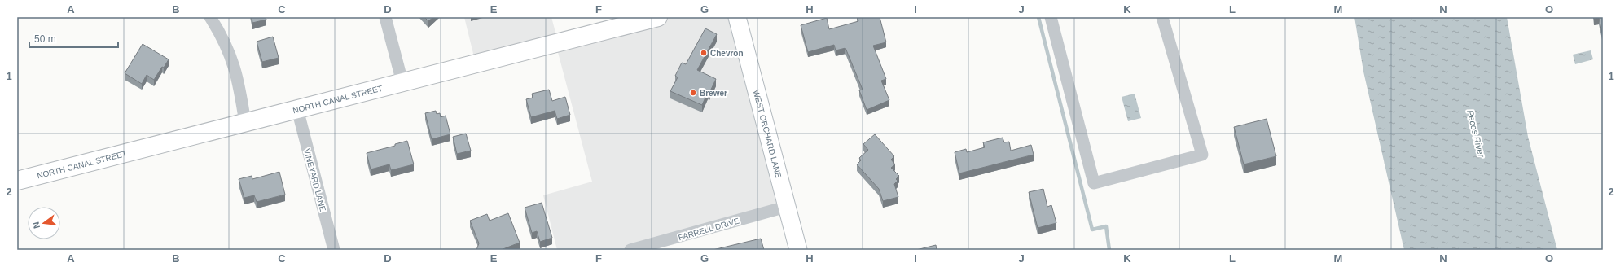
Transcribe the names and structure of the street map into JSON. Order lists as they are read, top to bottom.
{
  "streets": {
    "main road": ["NORTH CANAL STREET"],
    "street": ["WEST ORCHARD LANE", "VINEYARD LANE", "FARRELL DRIVE"]
  },
  "crossings": [
    ["NORTH CANAL STREET", "VINEYARD LANE"],
    ["WEST ORCHARD LANE", "FARRELL DRIVE"]
  ],
  "water": ["Pecos River"],
  "places": ["Chevron", "Brewer"],
  "scale_bar": "50 m",
  "north": "left",
  "grid": {
    "columns": [
      "A",
      "B",
      "C",
      "D",
      "E",
      "F",
      "G",
      "H",
      "I",
      "J",
      "K",
      "L",
      "M",
      "N",
      "O"
    ],
    "rows": ["1", "2"]
  }
}
